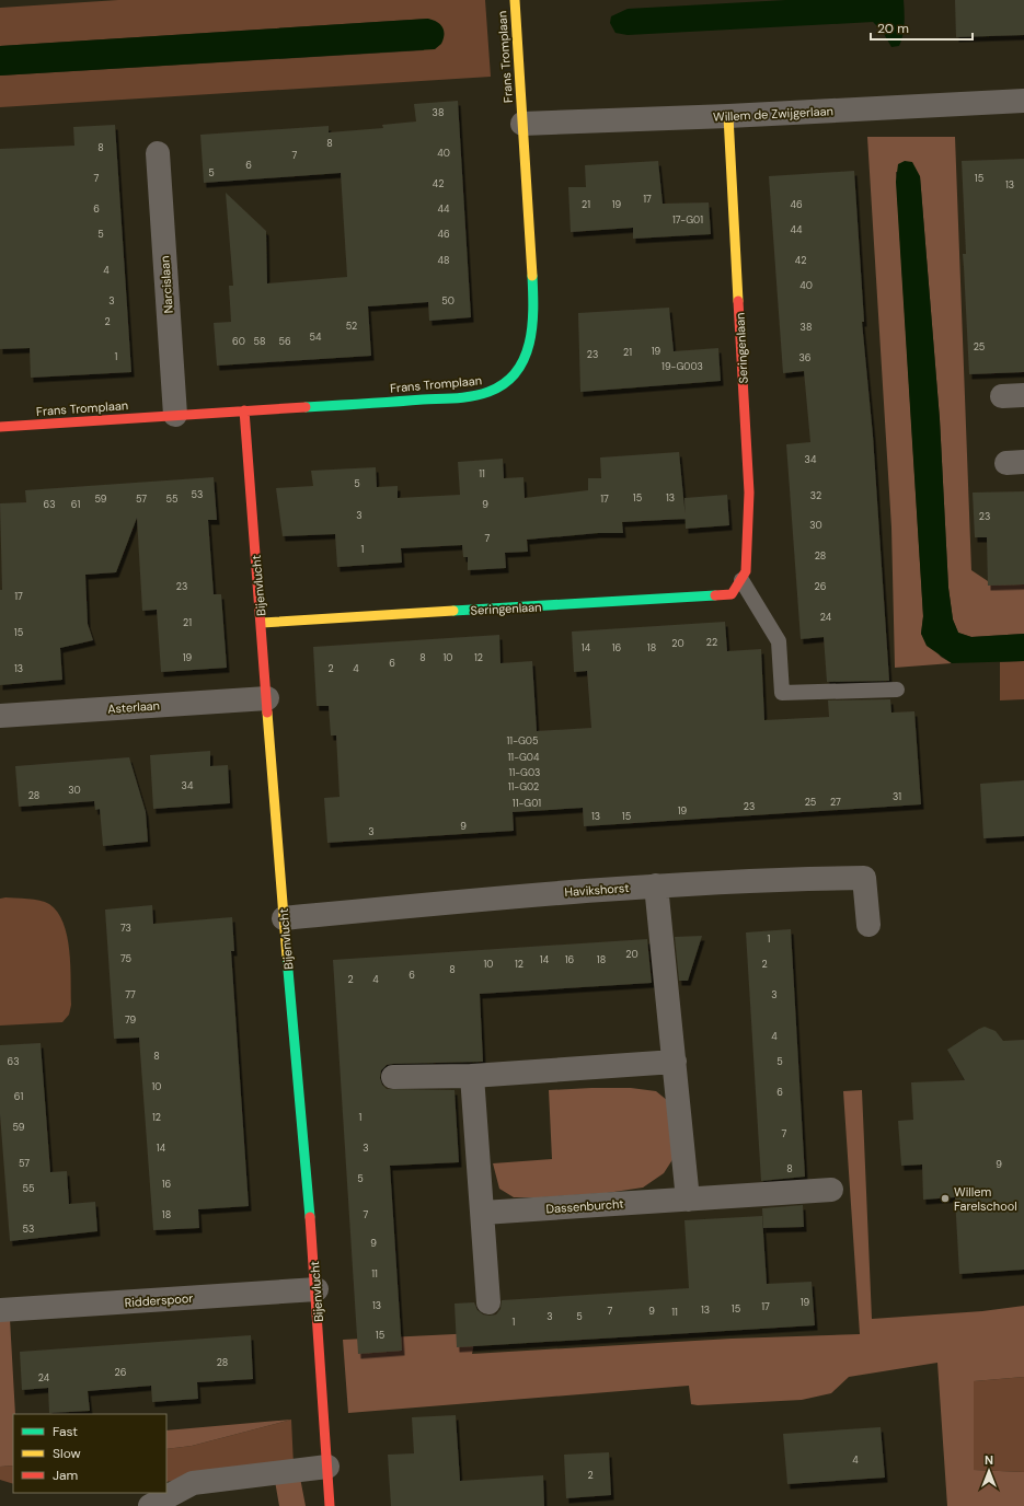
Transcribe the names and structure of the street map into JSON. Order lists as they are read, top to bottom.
{
  "streets": {
    "street": [
      "Frans Tromplaan",
      "Willem de Zwijgerlaan",
      "Narcislaan",
      "Seringenlaan",
      "Bijenvlucht",
      "Asterlaan",
      "Havikshorst",
      "Dassenburcht",
      "Ridderspoor"
    ]
  },
  "crossings": [
    ["Frans Tromplaan", "Willem de Zwijgerlaan"],
    ["Frans Tromplaan", "Narcislaan"],
    ["Frans Tromplaan", "Bijenvlucht"],
    ["Willem de Zwijgerlaan", "Seringenlaan"],
    ["Seringenlaan", "Bijenvlucht"],
    ["Bijenvlucht", "Asterlaan"],
    ["Bijenvlucht", "Havikshorst"],
    ["Bijenvlucht", "Ridderspoor"]
  ],
  "places": ["Willem Farelschool"],
  "house_numbers": [
    "38",
    "8",
    "8",
    "40",
    "7",
    "6",
    "5",
    "7",
    "15",
    "42",
    "13",
    "17",
    "21",
    "19",
    "46",
    "6",
    "44",
    "17-G01",
    "44",
    "5",
    "46",
    "48",
    "42",
    "4",
    "40",
    "3",
    "50",
    "2",
    "52",
    "38",
    "54",
    "60",
    "58",
    "56",
    "25",
    "19",
    "21",
    "23",
    "1",
    "36",
    "19-G003",
    "34",
    "11",
    "5",
    "53",
    "32",
    "15",
    "13",
    "59",
    "57",
    "55",
    "17",
    "63",
    "61",
    "9",
    "3",
    "23",
    "30",
    "7",
    "1",
    "28",
    "23",
    "26",
    "17",
    "24",
    "21",
    "15",
    "22",
    "20",
    "14",
    "16",
    "18",
    "19",
    "8",
    "10",
    "12",
    "6",
    "13",
    "2",
    "4",
    "11-G05",
    "11-G04",
    "11-G03",
    "34",
    "11-G02",
    "30",
    "28",
    "31",
    "25",
    "27",
    "11-G01",
    "23",
    "19",
    "13",
    "15",
    "9",
    "3",
    "73",
    "1",
    "20",
    "75",
    "14",
    "16",
    "18",
    "10",
    "12",
    "2",
    "8",
    "6",
    "2",
    "4",
    "77",
    "3",
    "79",
    "4",
    "8",
    "63",
    "5",
    "10",
    "6",
    "61",
    "12",
    "1",
    "59",
    "7",
    "14",
    "3",
    "57",
    "9",
    "8",
    "5",
    "16",
    "55",
    "18",
    "7",
    "53",
    "9",
    "11",
    "19",
    "13",
    "17",
    "15",
    "13",
    "7",
    "9",
    "11",
    "3",
    "5",
    "1",
    "15",
    "28",
    "26",
    "24",
    "4",
    "2"
  ],
  "legend": ["Fast", "Slow", "Jam"],
  "scale_bar": "20 m",
  "north": "top"
}
